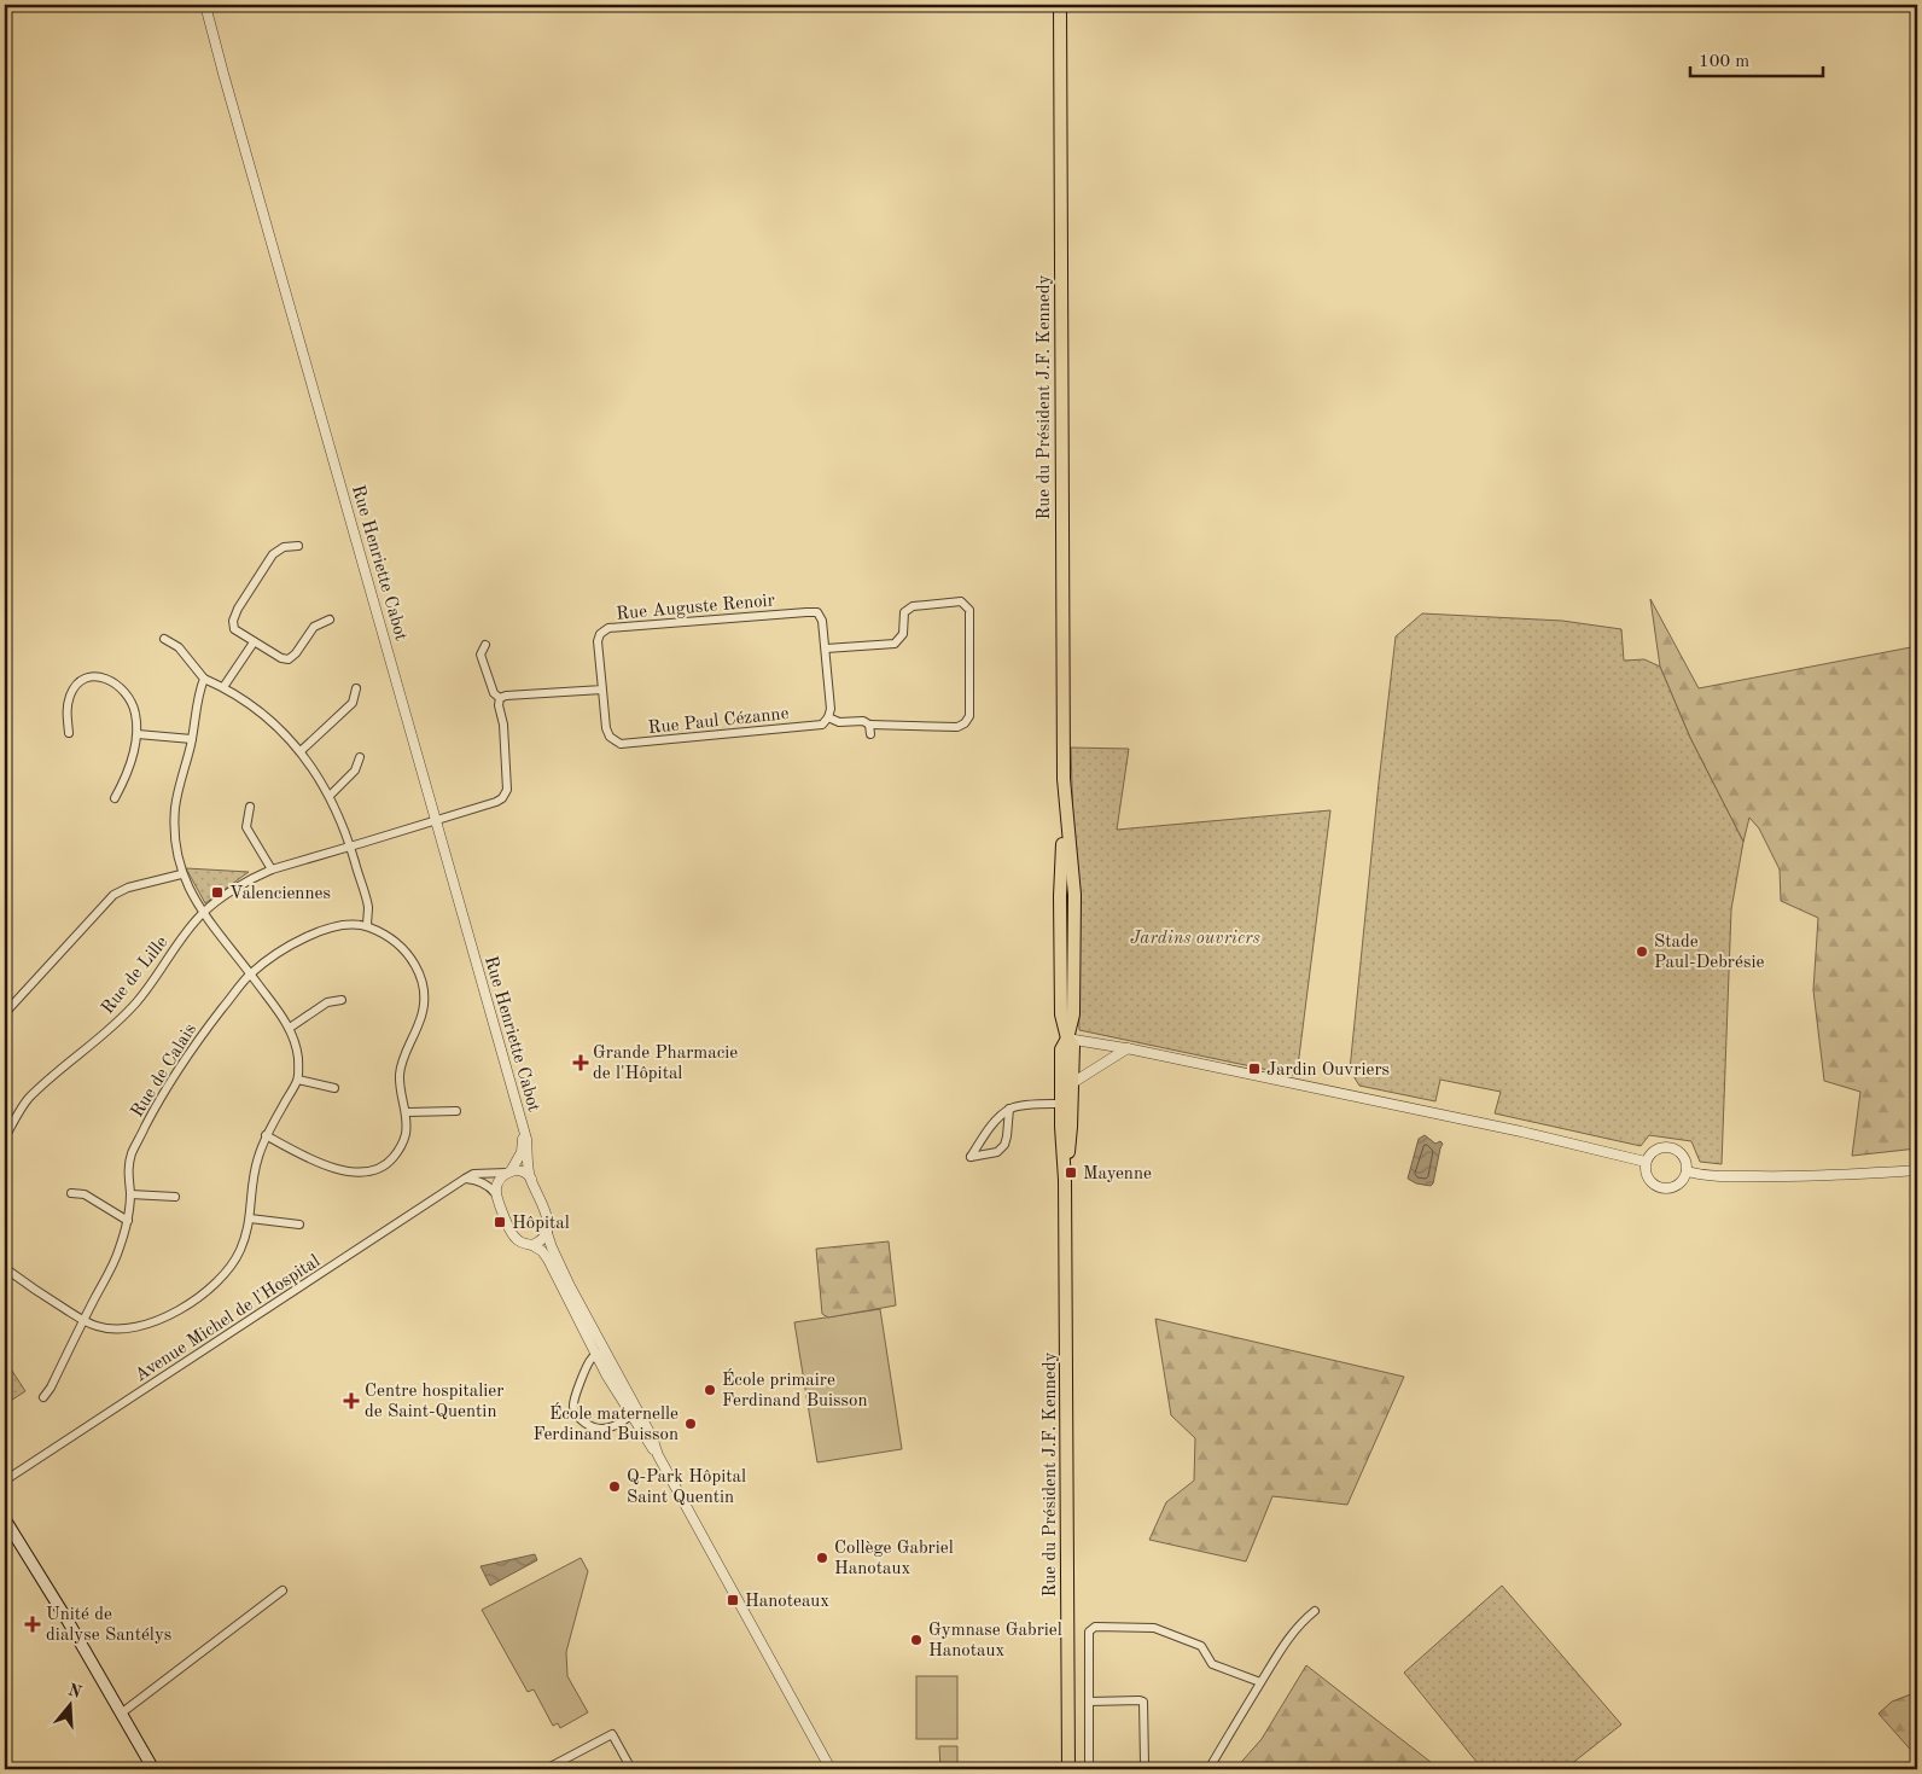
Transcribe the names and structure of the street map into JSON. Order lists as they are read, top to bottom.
{
  "streets": {
    "main road": ["Rue du Président J.F. Kennedy"],
    "street": [
      "Rue Henriette Cabot",
      "Rue Auguste Renoir",
      "Rue Paul Cézanne",
      "Rue de Lille",
      "Rue de Calais",
      "Avenue Michel de l'Hospital"
    ]
  },
  "crossings": [
    ["Rue Henriette Cabot", "Rue de Lille"],
    ["Rue Henriette Cabot", "Avenue Michel de l'Hospital"],
    ["Rue Auguste Renoir", "Rue Paul Cézanne"]
  ],
  "parks": ["Jardins ouvriers"],
  "places": {
    "transit": [
      "Valenciennes",
      "Jardin Ouvriers",
      "Mayenne",
      "Hôpital",
      "Hanoteaux"
    ],
    "other": [
      "Stade Paul-Debrésie",
      "École primaire Ferdinand Buisson",
      "École maternelle Ferdinand Buisson",
      "Q-Park Hôpital Saint Quentin",
      "Collège Gabriel Hanotaux",
      "Gymnase Gabriel Hanotaux"
    ],
    "health": ["Grande Pharmacie de l'Hôpital", "Centre hospitalier de Saint-Quentin", "Unité de dialyse Santélys"]
  },
  "scale_bar": "100 m",
  "north": "top"
}
